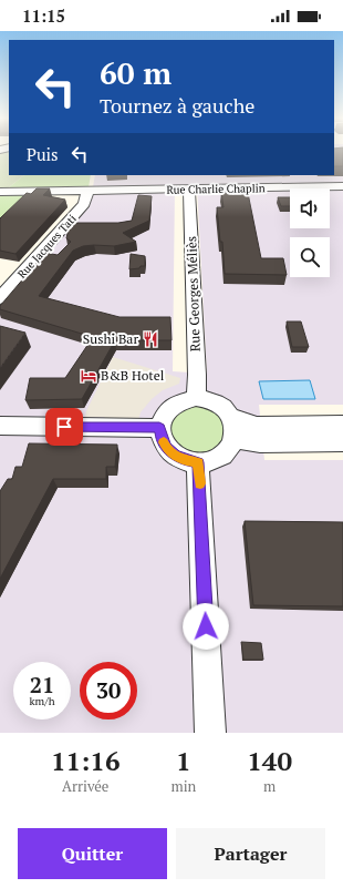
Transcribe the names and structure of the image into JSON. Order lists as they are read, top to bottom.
{
  "streets": {
    "street": ["Rue Charlie Chaplin", "Rue Jacques Tati", "Rue Georges Méliès"]
  },
  "crossings": [
    ["Rue Charlie Chaplin", "Rue Jacques Tati"],
    ["Rue Charlie Chaplin", "Rue Georges Méliès"]
  ],
  "places": {
    "restaurant": ["Sushi Bar"],
    "hotel": ["B&B Hotel"]
  },
  "page": {
    "status": "11:15",
    "turn": ["60 m", "Tournez à gauche"],
    "then": "Puis",
    "speed": "21 km/h",
    "limit": "30",
    "eta": [
      "11:16",
      "Arrivée",
      "1",
      "min",
      "140",
      "m"
    ],
    "buttons": ["Quitter", "Partager"]
  }
}
